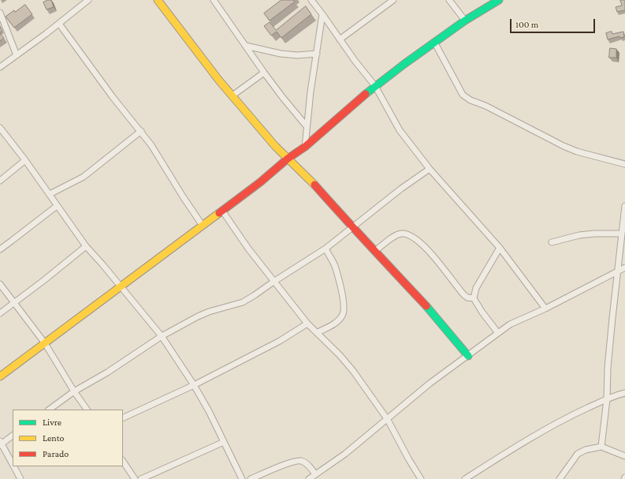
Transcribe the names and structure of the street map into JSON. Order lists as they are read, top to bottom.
{
  "legend": ["Livre", "Lento", "Parado"],
  "scale_bar": "100 m"
}
